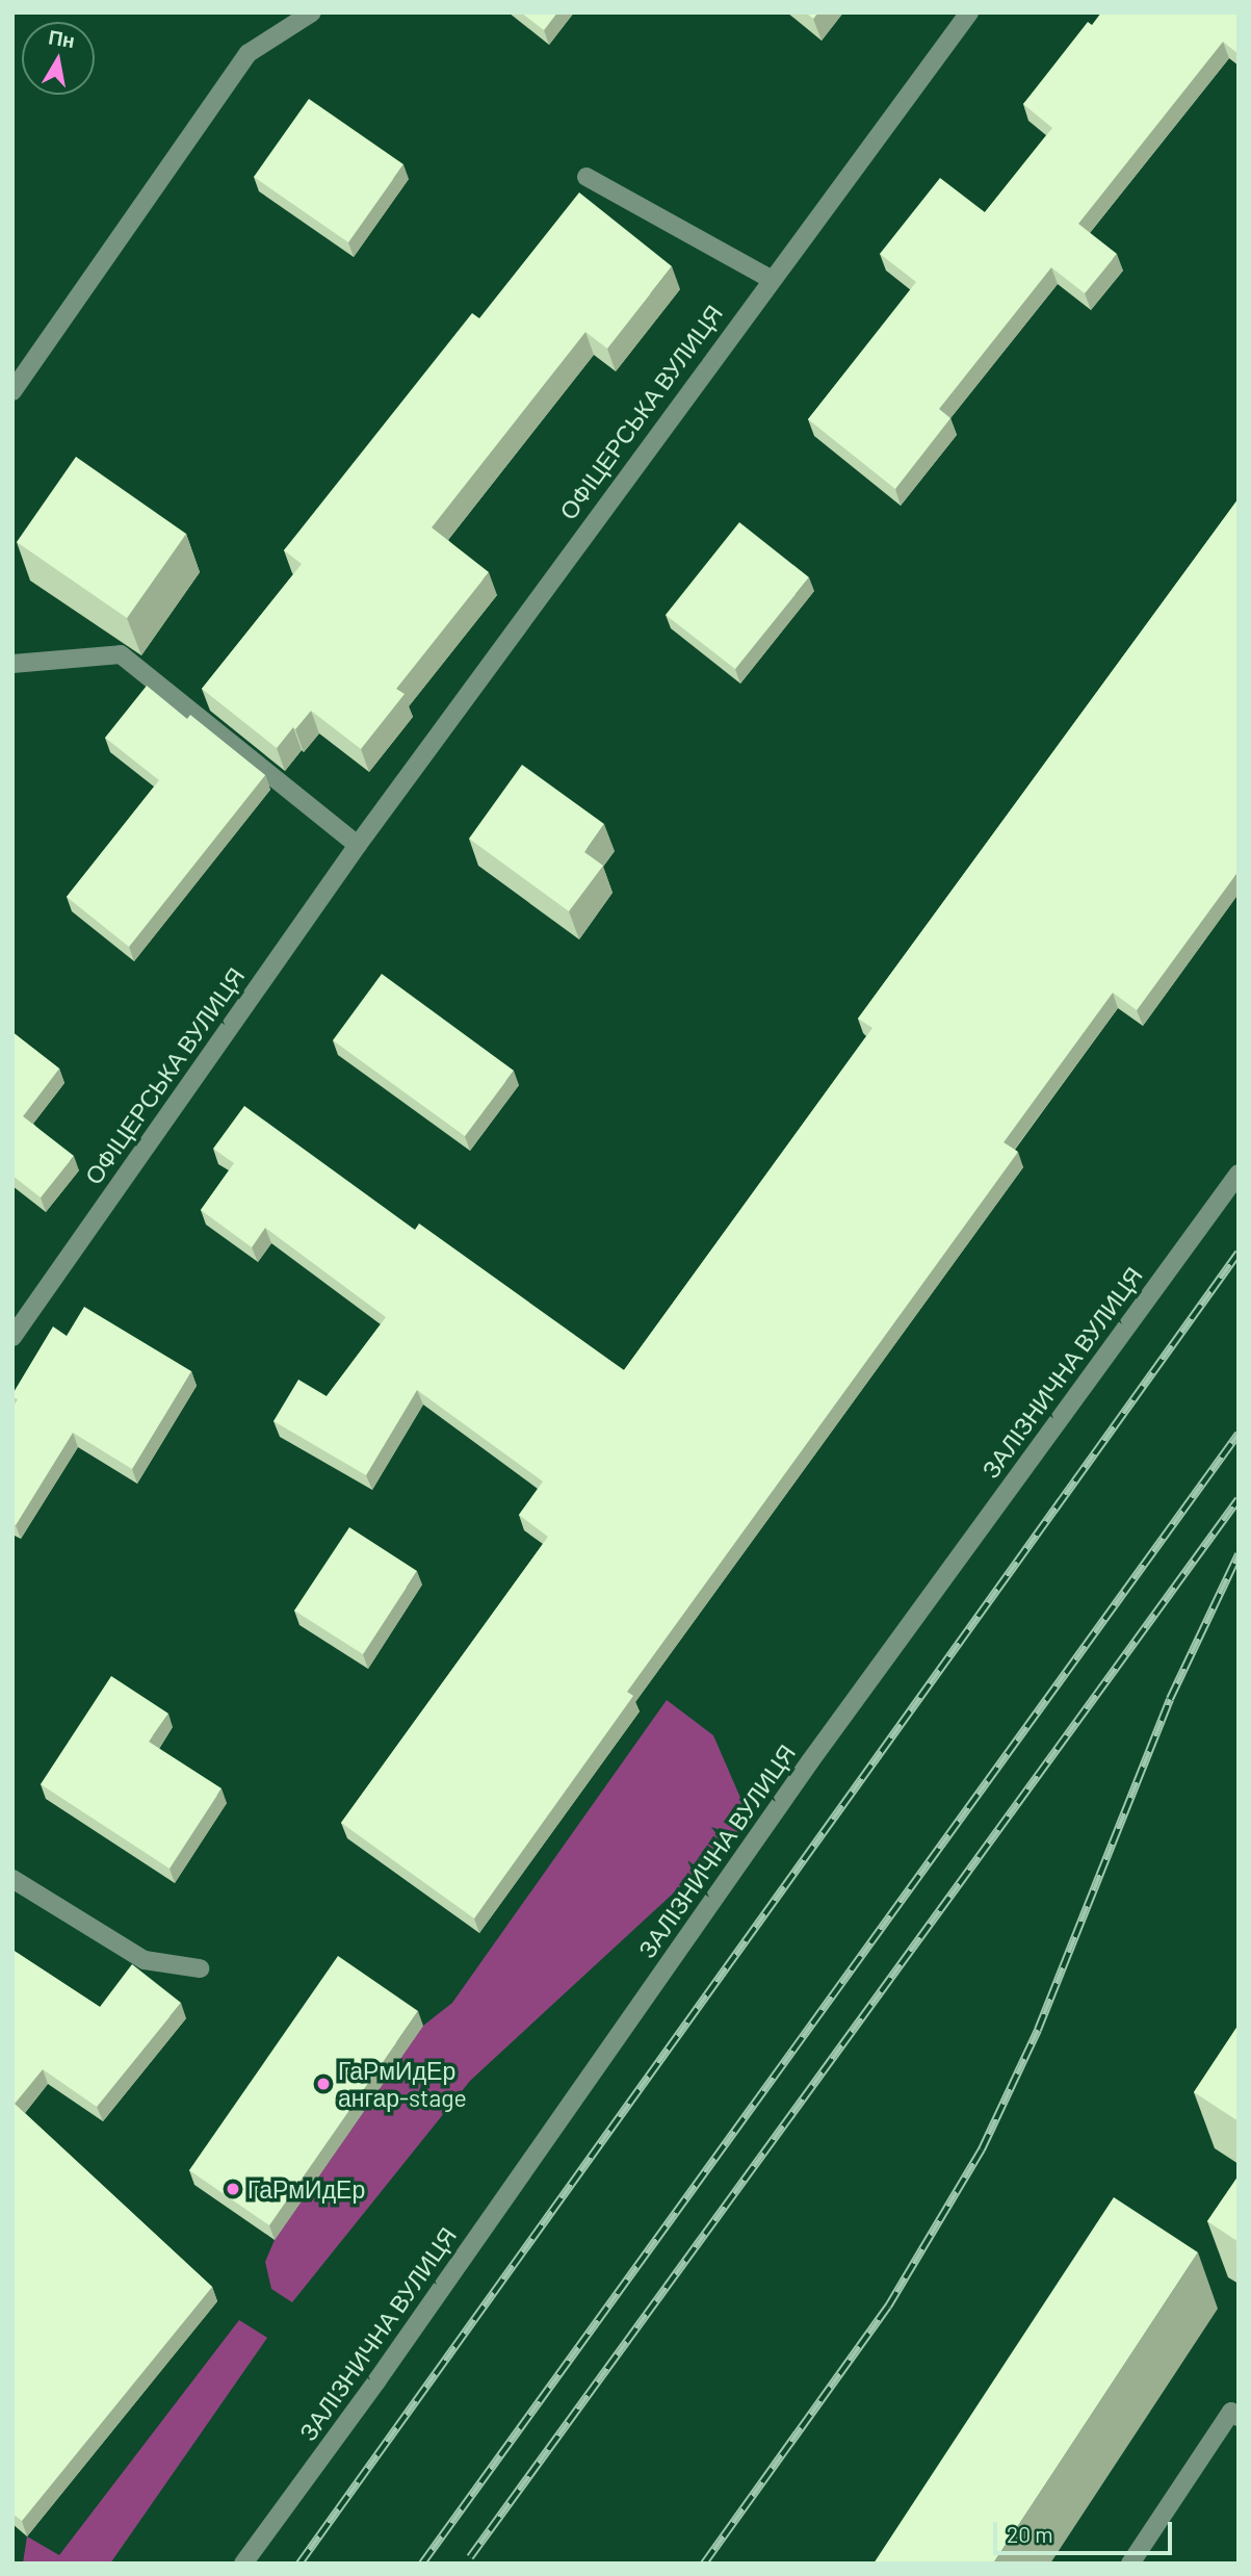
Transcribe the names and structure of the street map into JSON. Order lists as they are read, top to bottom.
{
  "streets": {
    "street": ["ОФІЦЕРСЬКА ВУЛИЦЯ", "ЗАЛІЗНИЧНА ВУЛИЦЯ"]
  },
  "places": ["ГаРмИдЕр ангар-stage", "ГаРмИдЕр"],
  "scale_bar": "20 m",
  "north": "top"
}
